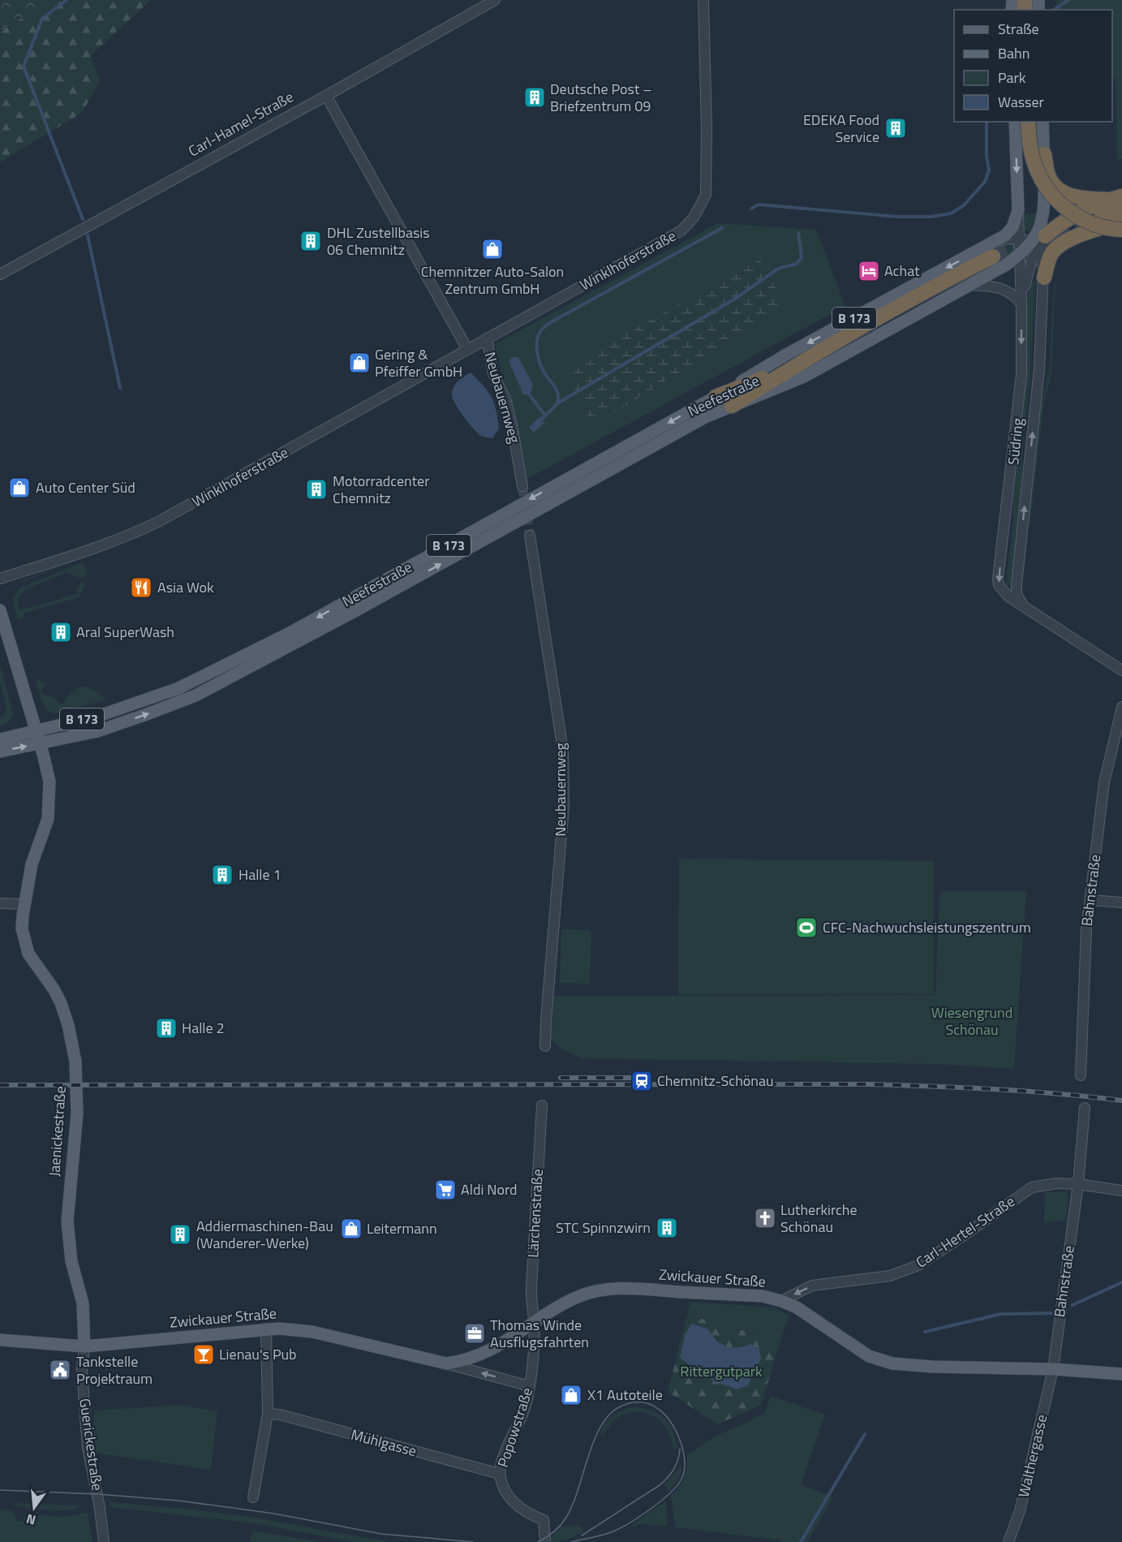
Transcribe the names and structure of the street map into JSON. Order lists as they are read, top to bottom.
{
  "streets": {
    "highway": ["B 173", "Neefestraße"],
    "main road": ["Südring", "Jaenickestraße", "Zwickauer Straße"],
    "street": [
      "Carl-Hamel-Straße",
      "Winklhoferstraße",
      "Neubauernweg",
      "Bahnstraße",
      "Lärchenstraße",
      "Carl-Hertel-Straße",
      "Popowstraße",
      "Mühlgasse",
      "Guerickestraße",
      "Walthergasse"
    ]
  },
  "crossings": [
    ["Winklhoferstraße", "Neubauernweg"],
    ["B 173", "Neefestraße"],
    ["B 173", "Südring"],
    ["Neefestraße", "Südring"],
    ["Neefestraße", "Jaenickestraße"],
    ["Bahnstraße", "Carl-Hertel-Straße"],
    ["Bahnstraße", "Zwickauer Straße"],
    ["Bahnstraße", "Walthergasse"],
    ["Jaenickestraße", "Zwickauer Straße"],
    ["Jaenickestraße", "Guerickestraße"],
    ["Lärchenstraße", "Zwickauer Straße"],
    ["Lärchenstraße", "Popowstraße"],
    ["Carl-Hertel-Straße", "Zwickauer Straße"],
    ["Zwickauer Straße", "Popowstraße"],
    ["Zwickauer Straße", "Guerickestraße"],
    ["Zwickauer Straße", "Walthergasse"],
    ["Popowstraße", "Mühlgasse"]
  ],
  "one_way": ["Carl-Hertel-Straße"],
  "parks": ["Wiesengrund Schönau", "Rittergutpark"],
  "places": {
    "building": [
      "Deutsche Post – Briefzentrum 09",
      "EDEKA Food Service",
      "DHL Zustellbasis 06 Chemnitz",
      "Motorradcenter Chemnitz",
      "Aral SuperWash",
      "Halle 1",
      "Halle 2",
      "STC Spinnzwirn",
      "Addiermaschinen-Bau (Wanderer-Werke)"
    ],
    "shop": [
      "Chemnitzer Auto-Salon Zentrum GmbH",
      "Gering & Pfeiffer GmbH",
      "Auto Center Süd",
      "Leitermann",
      "X1 Autoteile"
    ],
    "hotel": ["Achat"],
    "restaurant": ["Asia Wok"],
    "sports": ["CFC-Nachwuchsleistungszentrum"],
    "station": ["Chemnitz-Schönau"],
    "supermarket": ["Aldi Nord"],
    "church": ["Lutherkirche Schönau"],
    "office": ["Thomas Winde Ausflugsfahrten"],
    "bar": ["Lienau's Pub"],
    "public building": ["Tankstelle Projektraum"]
  },
  "legend": [
    "Straße",
    "Bahn",
    "Park",
    "Wasser"
  ],
  "north": "bottom"
}
